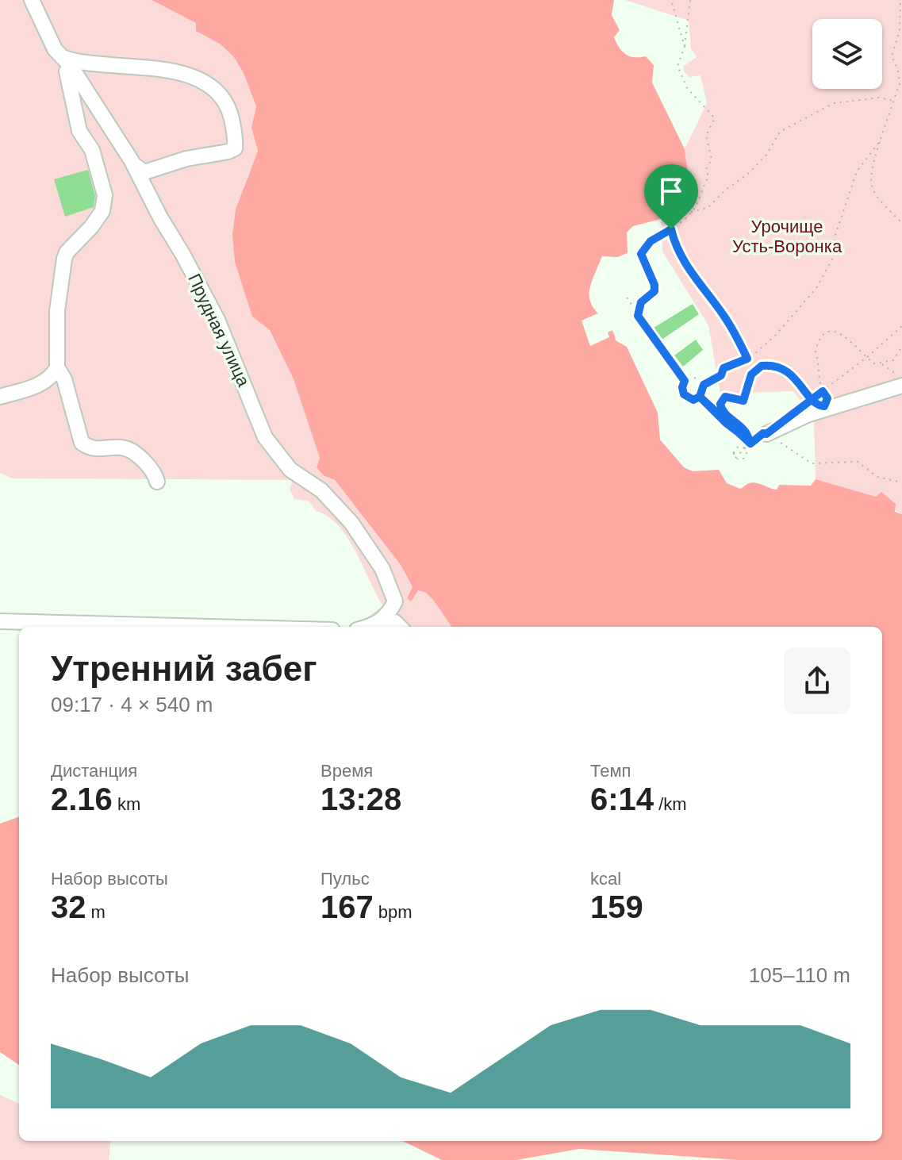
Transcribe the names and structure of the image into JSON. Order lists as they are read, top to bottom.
{
  "streets": {
    "street": ["Прудная улица"]
  },
  "parks": ["Урочище Усть-Воронка"],
  "page": {
    "heading": ["Утренний забег", "09:17 · 4 × 540 m"],
    "stats": [
      ["Дистанция", "2.16 km"],
      ["Время", "13:28"],
      ["Темп", "6:14 /km"],
      ["Набор высоты", "32 m"],
      ["Пульс", "167 bpm"],
      ["kcal", "159"]
    ],
    "chart": ["Набор высоты", "105–110 m"]
  }
}
